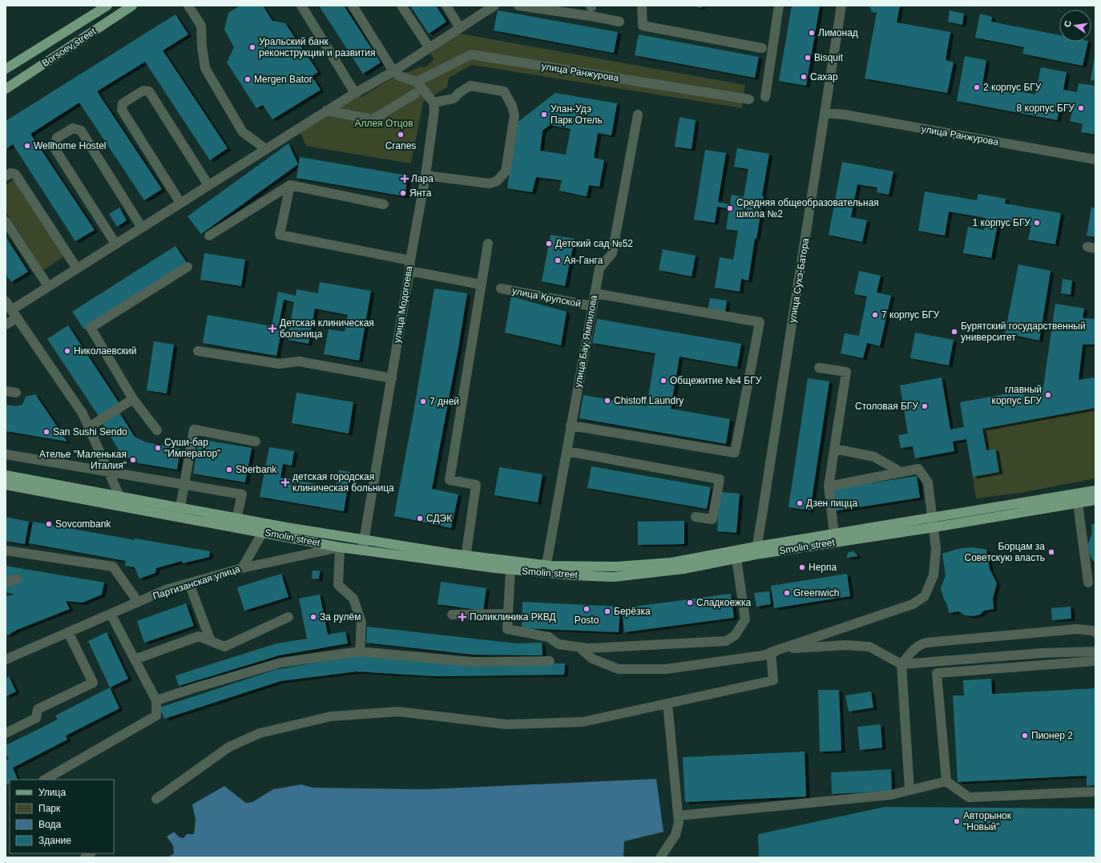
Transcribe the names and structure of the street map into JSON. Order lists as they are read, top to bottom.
{
  "streets": {
    "main road": ["Borsoev street", "Smolin street"],
    "street": [
      "улица Ранжурова",
      "улица Сухэ-Батора",
      "улица Крупской",
      "улица Модогоева",
      "улица Бау Ямпилова",
      "Партизанская улица"
    ]
  },
  "crossings": [
    ["улица Ранжурова", "улица Сухэ-Батора"],
    ["улица Сухэ-Батора", "Smolin street"],
    ["улица Крупской", "улица Бау Ямпилова"],
    ["улица Модогоева", "Smolin street"],
    ["улица Бау Ямпилова", "Smolin street"],
    ["Smolin street", "Партизанская улица"]
  ],
  "parks": ["Аллея Отцов"],
  "places": {
    "other": [
      "Лимонад",
      "Уральский банк реконструкции и развития",
      "Bisquit",
      "Caxap",
      "Mergen Bator",
      "2 корпус БГУ",
      "8 корпус БГУ",
      "Улан-Удэ Парк Отель",
      "Cranes",
      "Wellhome Hostel",
      "Янта",
      "Средняя общеобразовательная школа №2",
      "1 корпус БГУ",
      "Детский сад №52",
      "Ая-Ганга",
      "7 корпус БГУ",
      "Бурятский государственный университет",
      "Николаевский",
      "Общежитие №4 БГУ",
      "главный корпус БГУ",
      "Chistoff Laundry",
      "7 дней",
      "Столовая БГУ",
      "San Sushi Sendo",
      "Суши-бар \"Император\"",
      "Ателье \"Маленькая Италия\"",
      "Sberbank",
      "Дзен пицца",
      "СДЭК",
      "Sovcombank",
      "Борцам за Советскую власть",
      "Нерпа",
      "Greenwich",
      "Сладкоежка",
      "Posto",
      "Берёзка",
      "За рулём",
      "Пионер 2",
      "Авторынок \"Новый\""
    ],
    "health": [
      "Лара",
      "Детская клиническая больница",
      "детская городская клиническая больница",
      "Поликлиника РКВД"
    ]
  },
  "legend": [
    "Улица",
    "Парк",
    "Вода",
    "Здание"
  ],
  "north": "left"
}
